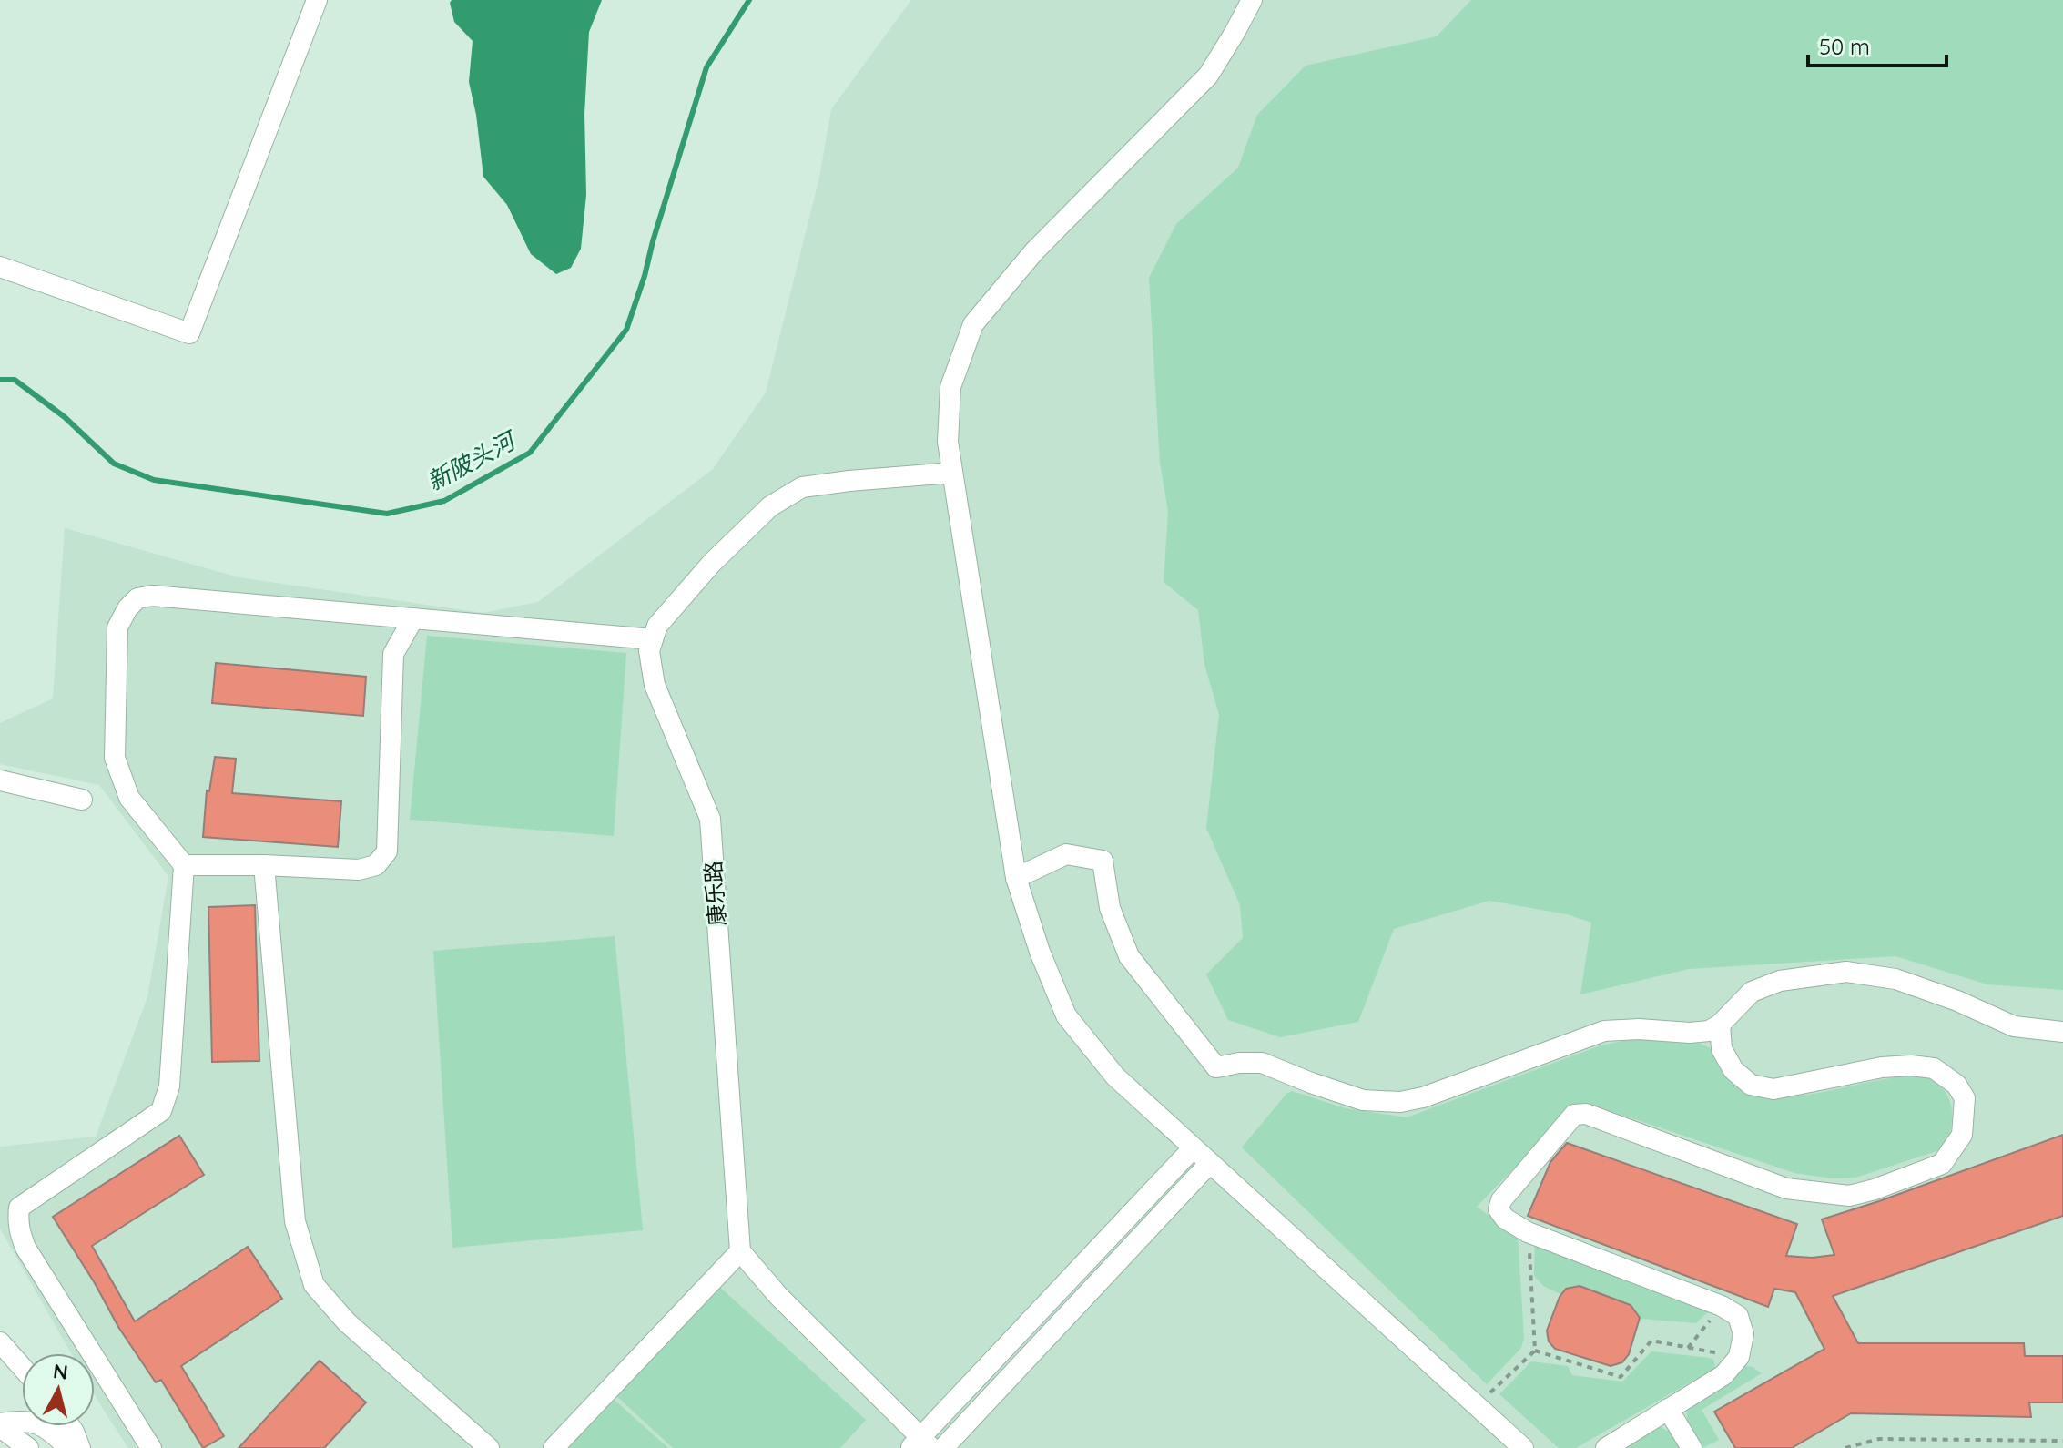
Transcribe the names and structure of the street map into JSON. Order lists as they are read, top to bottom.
{
  "streets": {
    "street": ["康乐路"]
  },
  "water": ["新陂头河"],
  "scale_bar": "50 m",
  "north": "top"
}
